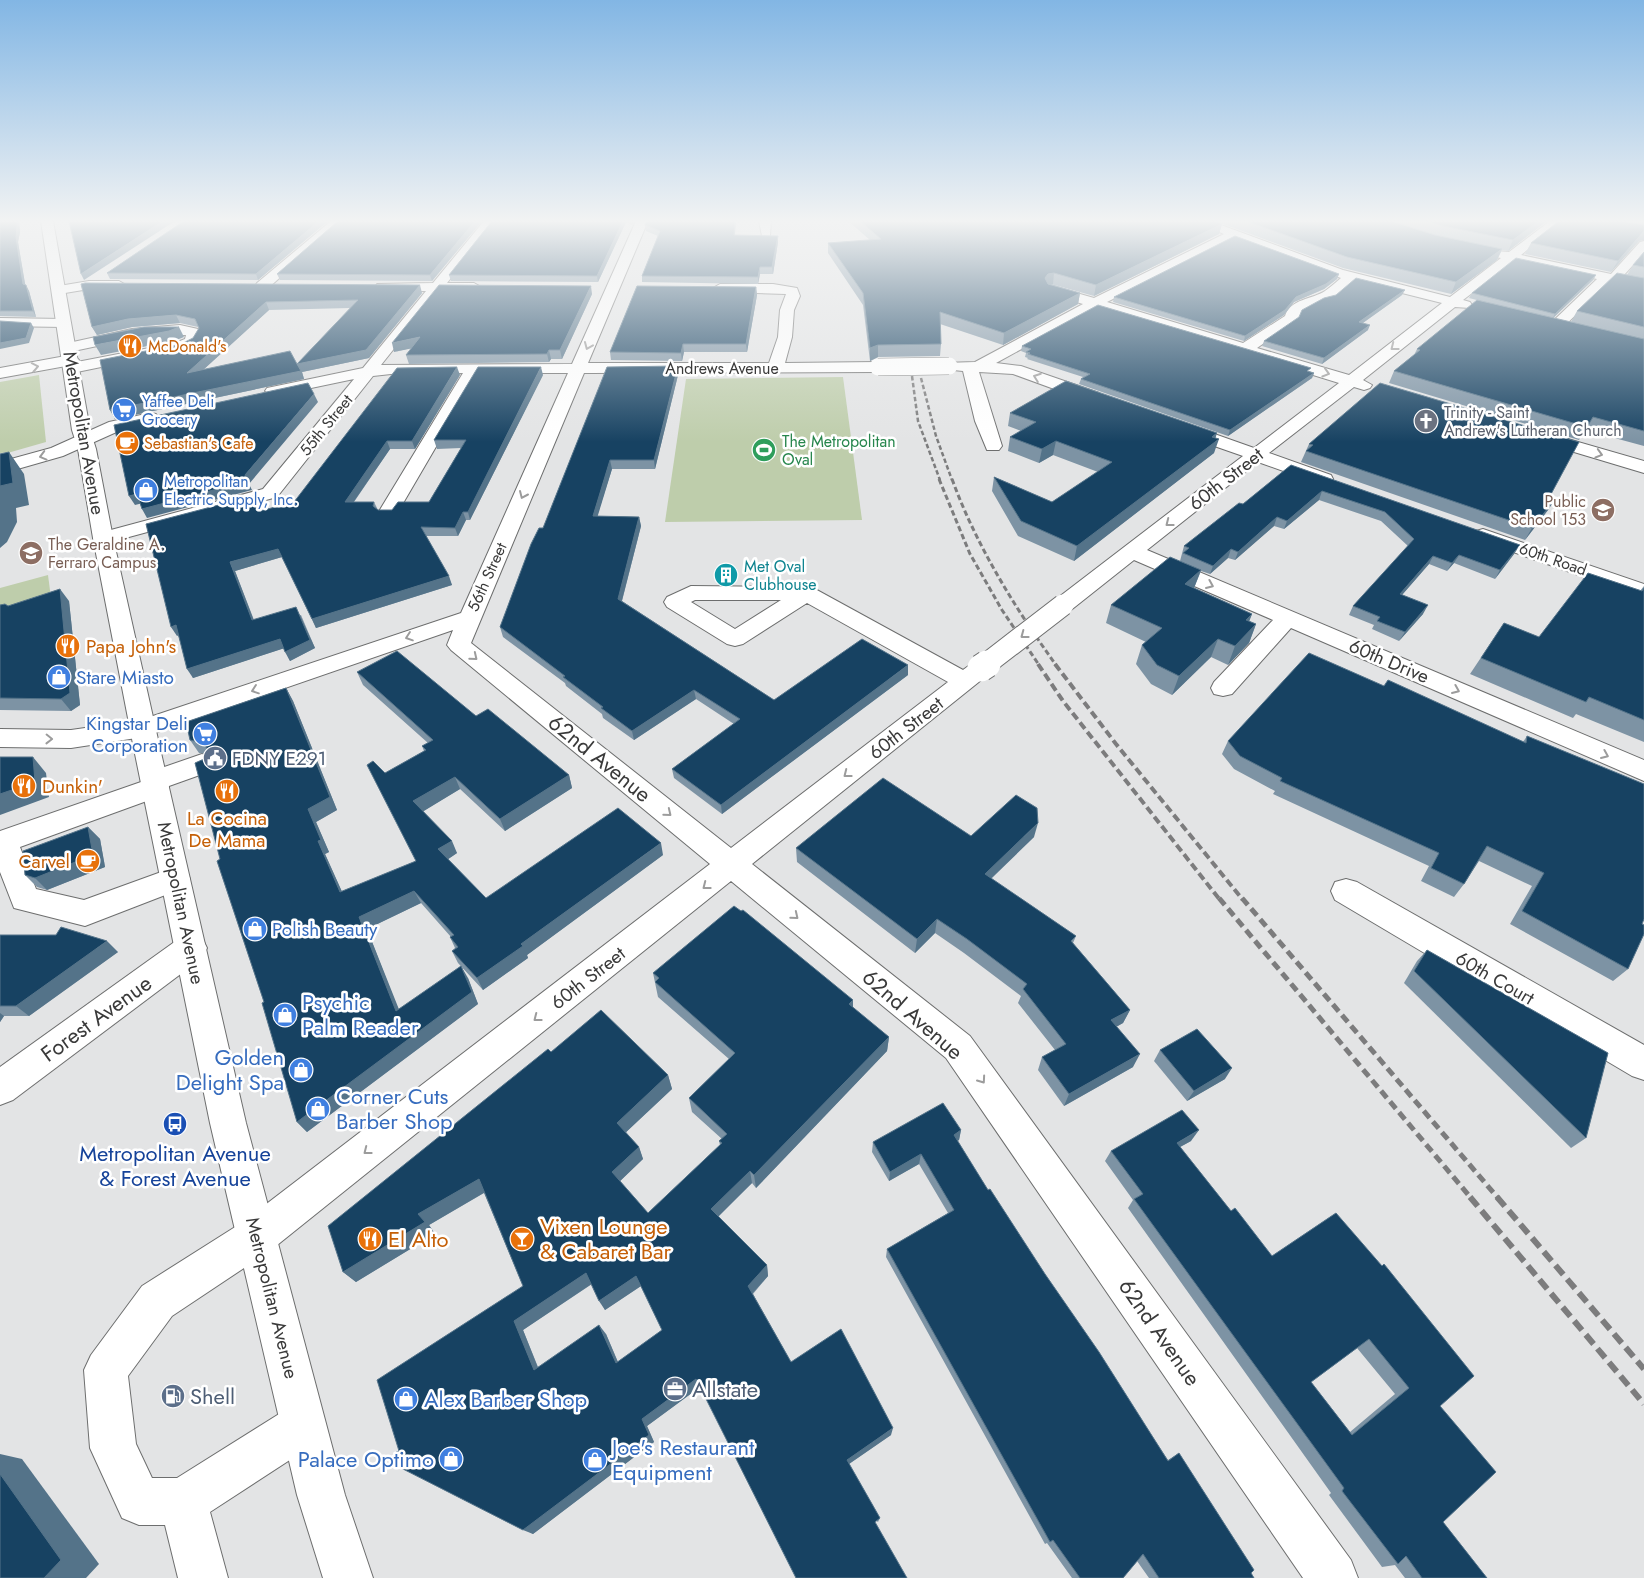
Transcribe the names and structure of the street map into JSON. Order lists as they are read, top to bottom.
{
  "streets": {
    "street": [
      "Andrews Avenue",
      "55th Street",
      "Metropolitan Avenue",
      "60th Street",
      "60th Road",
      "56th Street",
      "60th Drive",
      "62nd Avenue",
      "60th Court",
      "Forest Avenue"
    ]
  },
  "crossings": [
    ["Andrews Avenue", "55th Street"],
    ["Andrews Avenue", "56th Street"],
    ["55th Street", "Metropolitan Avenue"],
    ["Metropolitan Avenue", "60th Street"],
    ["Metropolitan Avenue", "56th Street"],
    ["Metropolitan Avenue", "Forest Avenue"],
    ["60th Street", "60th Drive"],
    ["60th Street", "62nd Avenue"],
    ["56th Street", "62nd Avenue"]
  ],
  "one_way": ["60th Street", "62nd Avenue"],
  "places": {
    "restaurant": [
      "McDonald's",
      "Papa John's",
      "Dunkin'",
      "La Cocina De Mama",
      "El Alto"
    ],
    "supermarket": ["Yaffee Deli Grocery", "Kingstar Deli Corporation"],
    "church": ["Trinity - Saint Andrew's Lutheran Church"],
    "cafe": ["Sebastian's Cafe", "Carvel"],
    "sports": ["The Metropolitan Oval"],
    "shop": [
      "Metropolitan Electric Supply, Inc.",
      "Stare Miasto",
      "Polish Beauty",
      "Psychic Palm Reader",
      "Golden Delight Spa",
      "Corner Cuts Barber Shop",
      "Alex Barber Shop",
      "Palace Optimo",
      "Joe's Restaurant Equipment"
    ],
    "school or university": ["Public School 153", "The Geraldine A. Ferraro Campus"],
    "building": ["Met Oval Clubhouse"],
    "public building": ["FDNY E291"],
    "bus stop": ["Metropolitan Avenue & Forest Avenue"],
    "bar": ["Vixen Lounge & Cabaret Bar"],
    "office": ["Allstate"],
    "fuel station": ["Shell"]
  }
}
